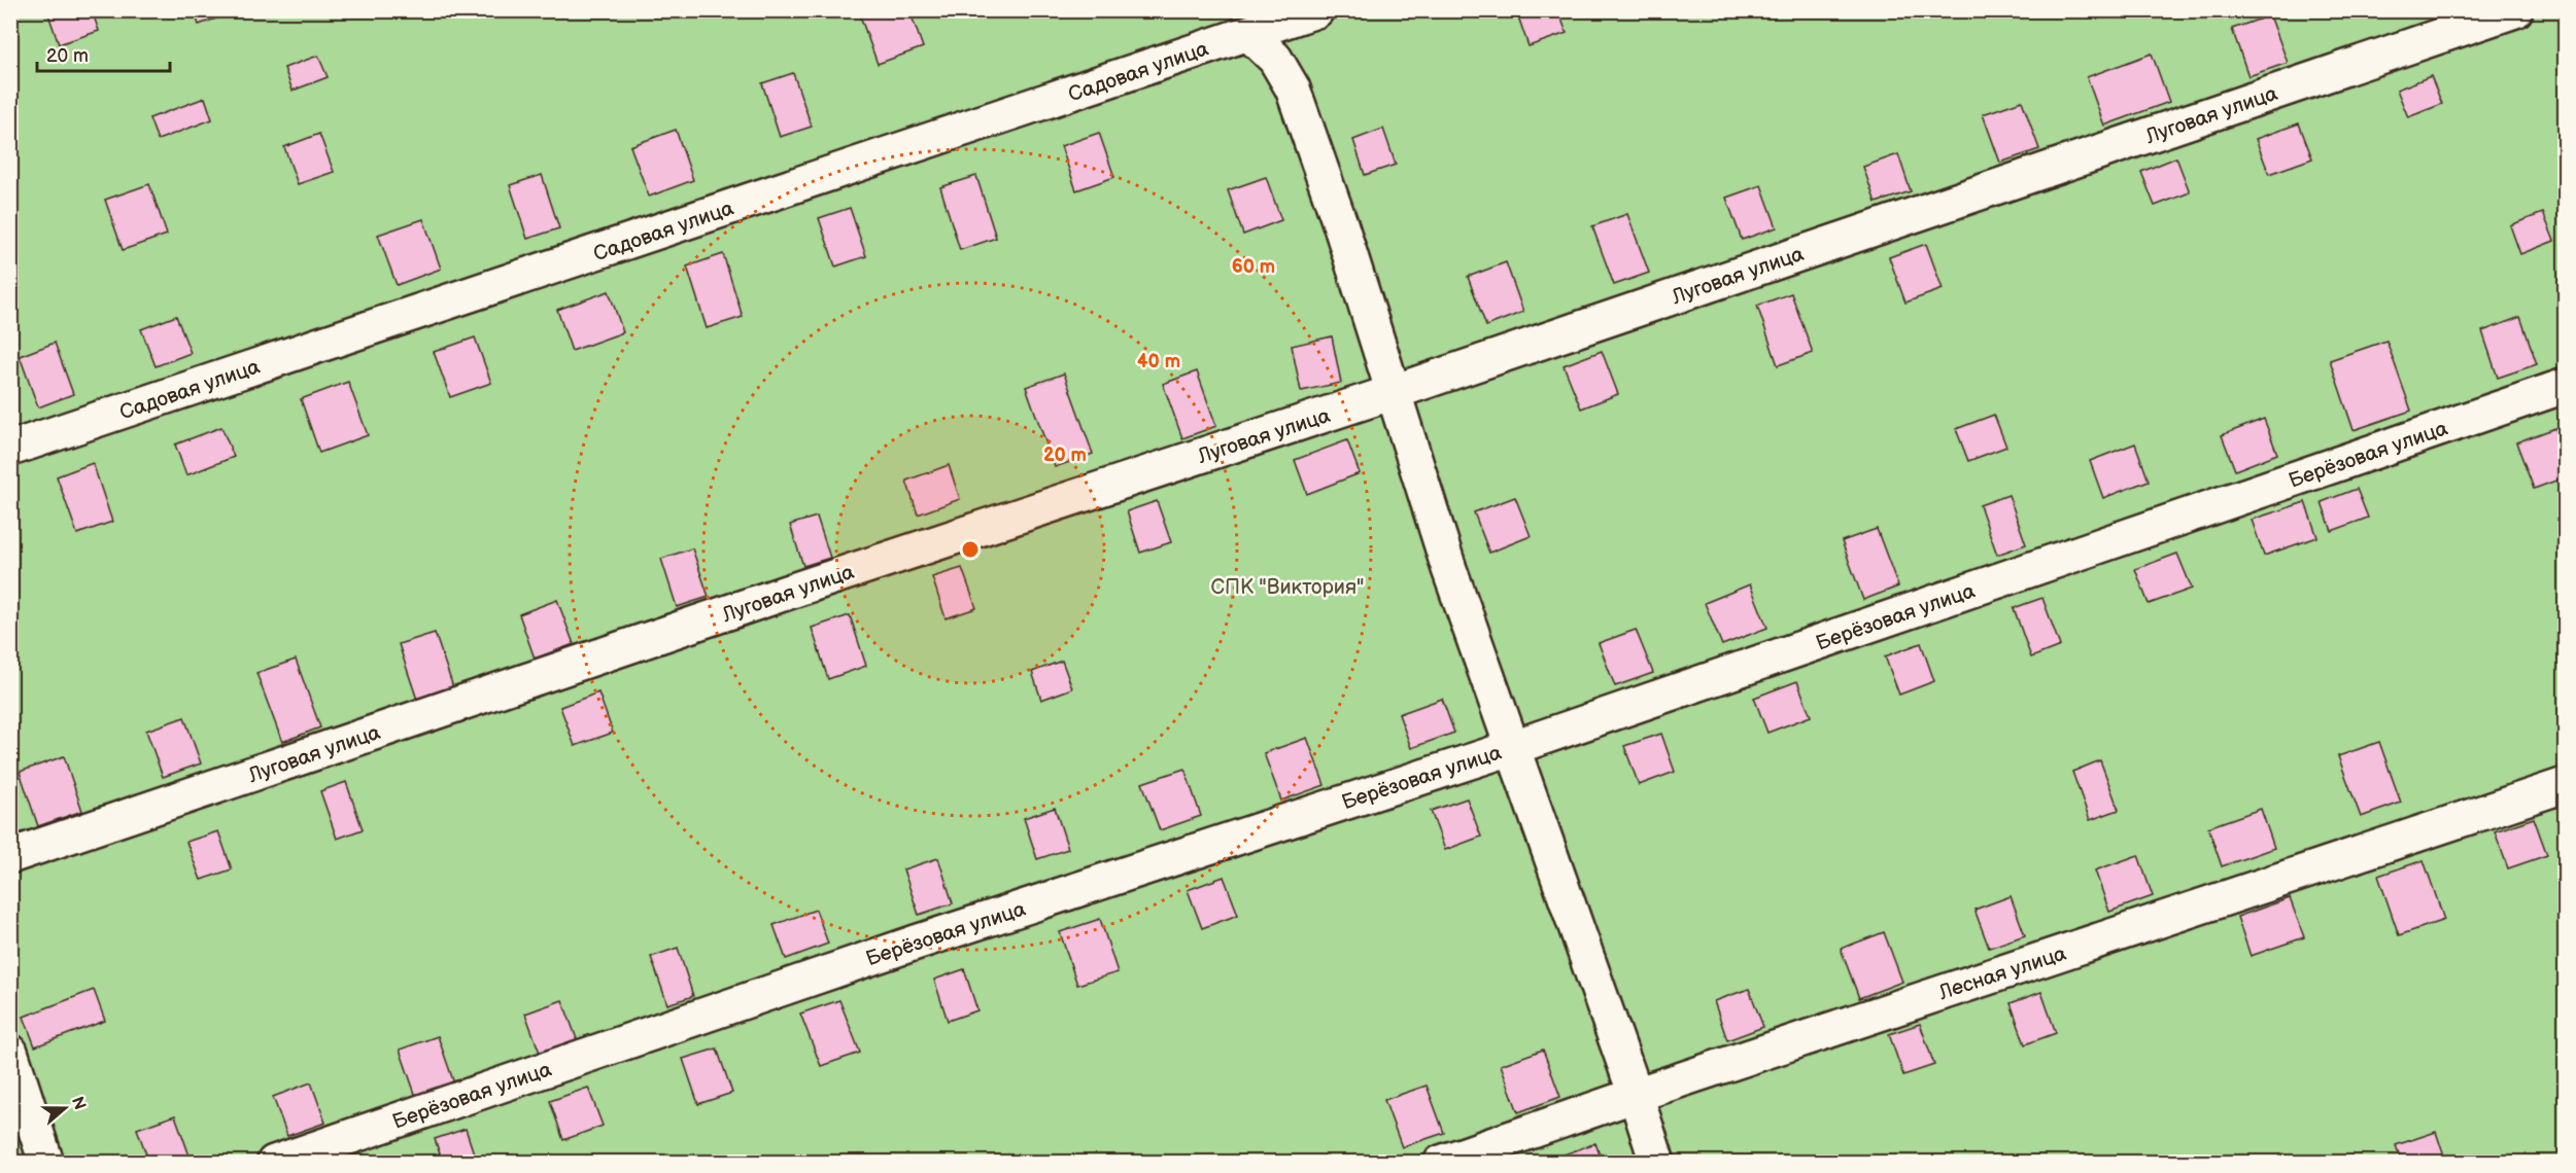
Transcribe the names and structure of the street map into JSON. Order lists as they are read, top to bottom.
{
  "streets": {
    "street": [
      "Садовая улица",
      "Луговая улица",
      "Берёзовая улица",
      "Лесная улица"
    ]
  },
  "parks": ["СПК \"Виктория\""],
  "scale_bar": "20 m",
  "north": "right",
  "rings": ["60 m", "40 m", "20 m"]
}
